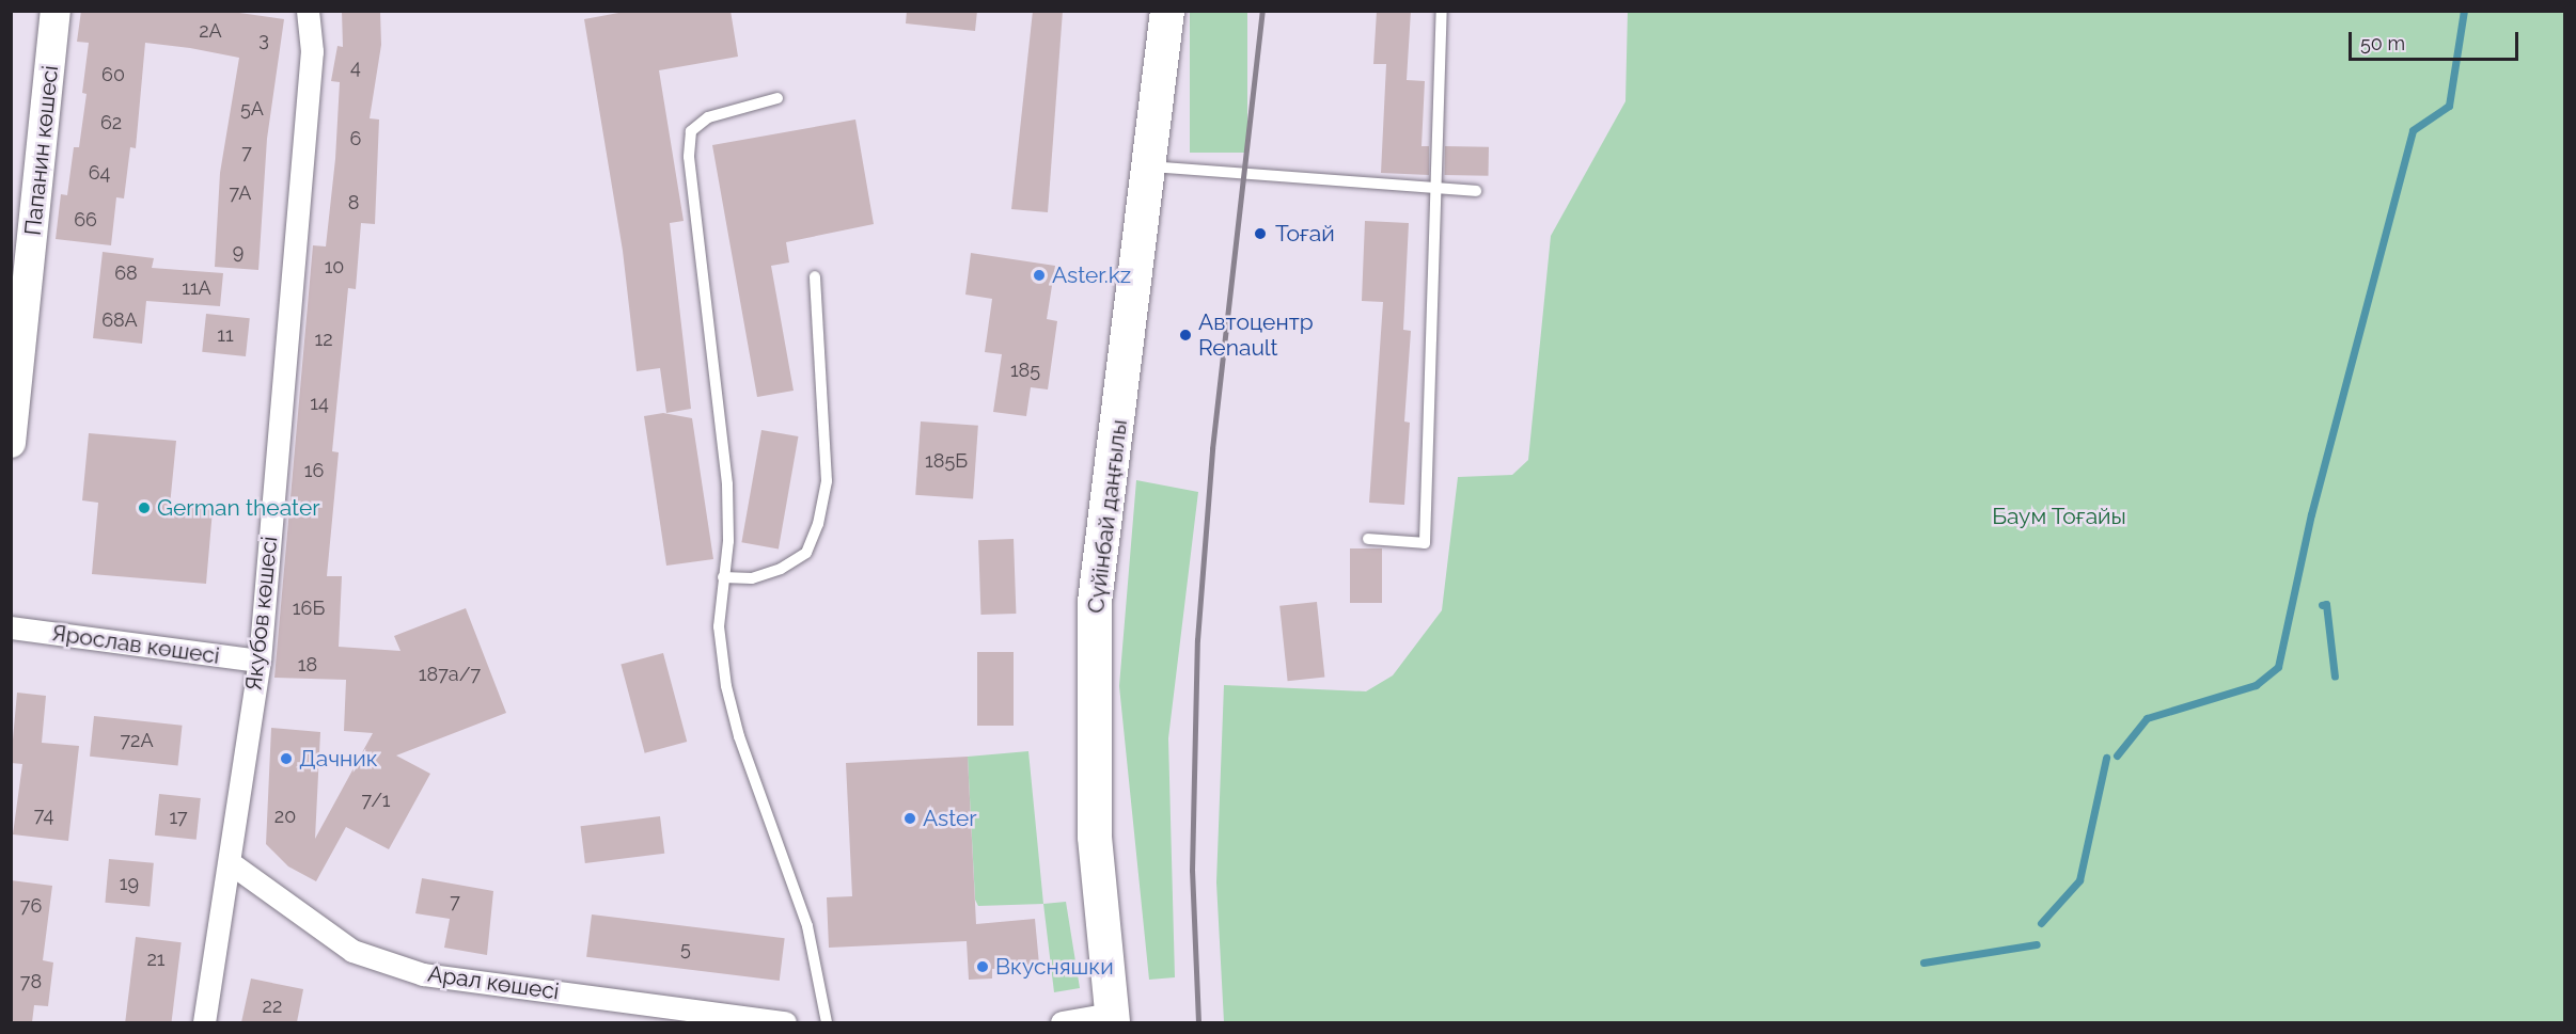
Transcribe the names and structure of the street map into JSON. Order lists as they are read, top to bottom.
{
  "streets": {
    "main road": ["Папанин көшесі", "Сүйінбай даңғылы"],
    "street": ["Якубов көшесі", "Ярослав көшесі", "Арал көшесі"]
  },
  "crossings": [
    ["Якубов көшесі", "Ярослав көшесі"],
    ["Якубов көшесі", "Арал көшесі"]
  ],
  "parks": ["Баум Тоғайы"],
  "places": [
    "Тоғай",
    "Aster.kz",
    "Автоцентр Renault",
    "German theater",
    "Дачник",
    "Aster",
    "Вкусняшки"
  ],
  "house_numbers": [
    "2А",
    "3",
    "4",
    "60",
    "5А",
    "62",
    "6",
    "7",
    "64",
    "7А",
    "8",
    "66",
    "9",
    "10",
    "68",
    "11А",
    "68А",
    "11",
    "12",
    "185",
    "14",
    "185Б",
    "16",
    "16Б",
    "18",
    "187а/7",
    "72А",
    "7/1",
    "74",
    "20",
    "17",
    "19",
    "7",
    "76",
    "5",
    "21",
    "78",
    "22"
  ],
  "scale_bar": "50 m"
}
